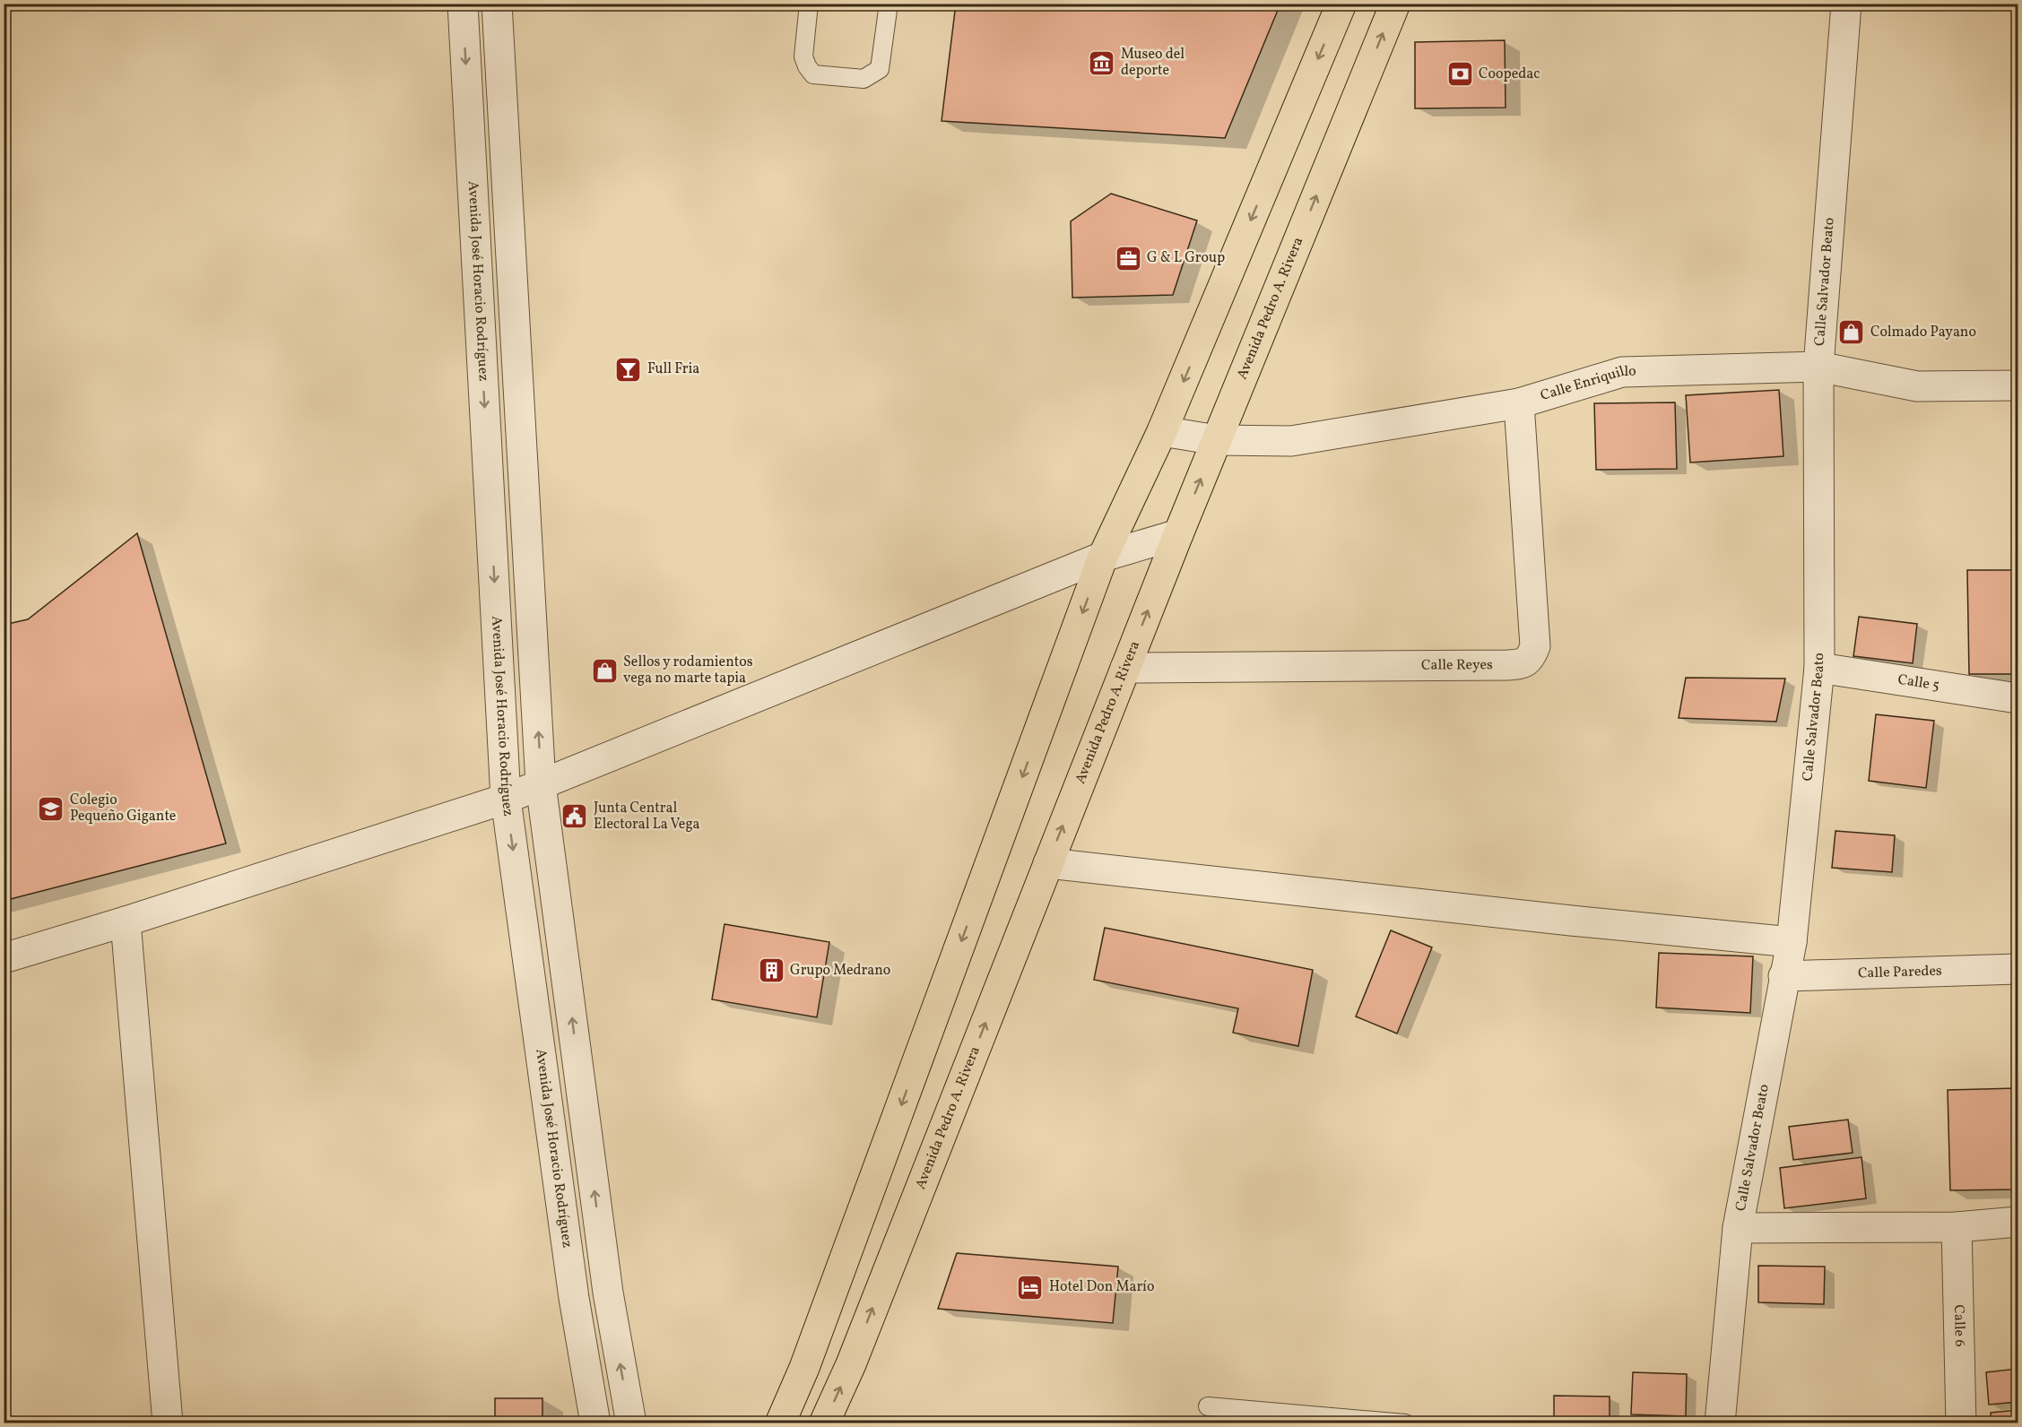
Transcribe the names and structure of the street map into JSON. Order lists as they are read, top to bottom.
{
  "streets": {
    "main road": ["Avenida Pedro A. Rivera"],
    "street": [
      "Avenida José Horacio Rodríguez",
      "Calle Salvador Beato",
      "Calle Enriquillo",
      "Calle Reyes",
      "Calle 5",
      "Calle Paredes",
      "Calle 6"
    ]
  },
  "crossings": [
    ["Calle Salvador Beato", "Calle Enriquillo"],
    ["Calle Salvador Beato", "Calle 5"],
    ["Calle Salvador Beato", "Calle Paredes"],
    ["Avenida Pedro A. Rivera", "Calle Enriquillo"],
    ["Avenida Pedro A. Rivera", "Calle Reyes"],
    ["Calle Enriquillo", "Calle Reyes"]
  ],
  "places": {
    "museum": ["Museo del deporte"],
    "bank": ["Coopedac"],
    "office": ["G & L Group"],
    "shop": ["Colmado Payano", "Sellos y rodamientos vega no marte tapia"],
    "bar": ["Full Fria"],
    "school or university": ["Colegio Pequeño Gigante"],
    "public building": ["Junta Central Electoral La Vega"],
    "building": ["Grupo Medrano"],
    "hotel": ["Hotel Don Marío"]
  }
}
